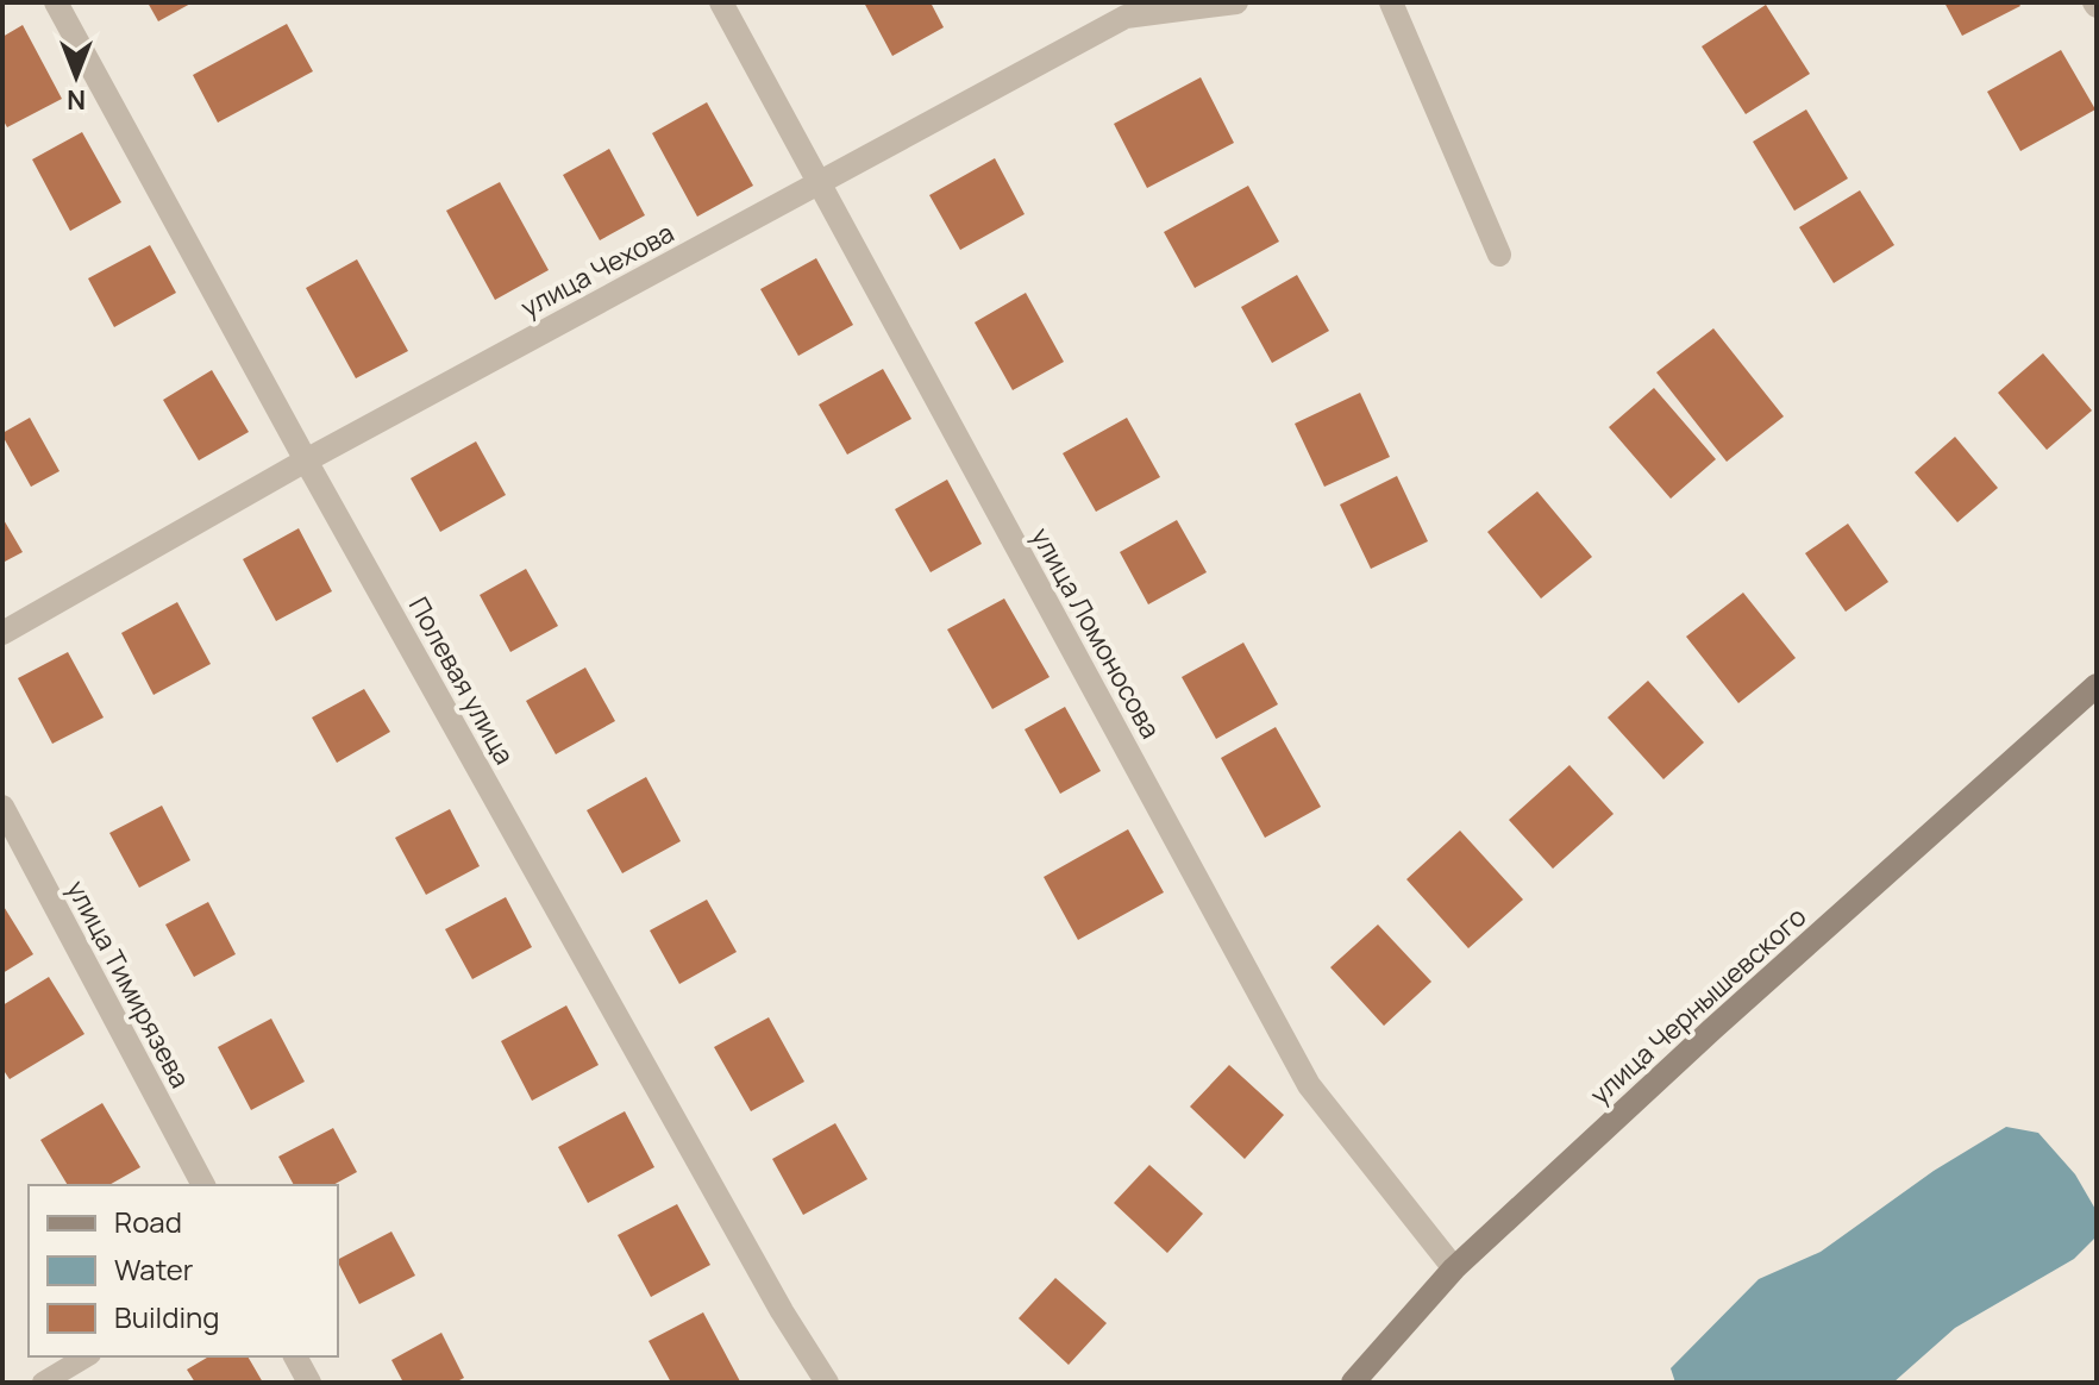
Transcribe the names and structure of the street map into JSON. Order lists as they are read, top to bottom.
{
  "streets": {
    "main road": ["улица Чернышевского"],
    "street": [
      "улица Чехова",
      "улица Ломоносова",
      "Полевая улица",
      "улица Тимирязева"
    ]
  },
  "crossings": [
    ["улица Чехова", "улица Ломоносова"],
    ["улица Чехова", "Полевая улица"],
    ["улица Ломоносова", "улица Чернышевского"]
  ],
  "legend": ["Road", "Water", "Building"],
  "north": "bottom"
}
